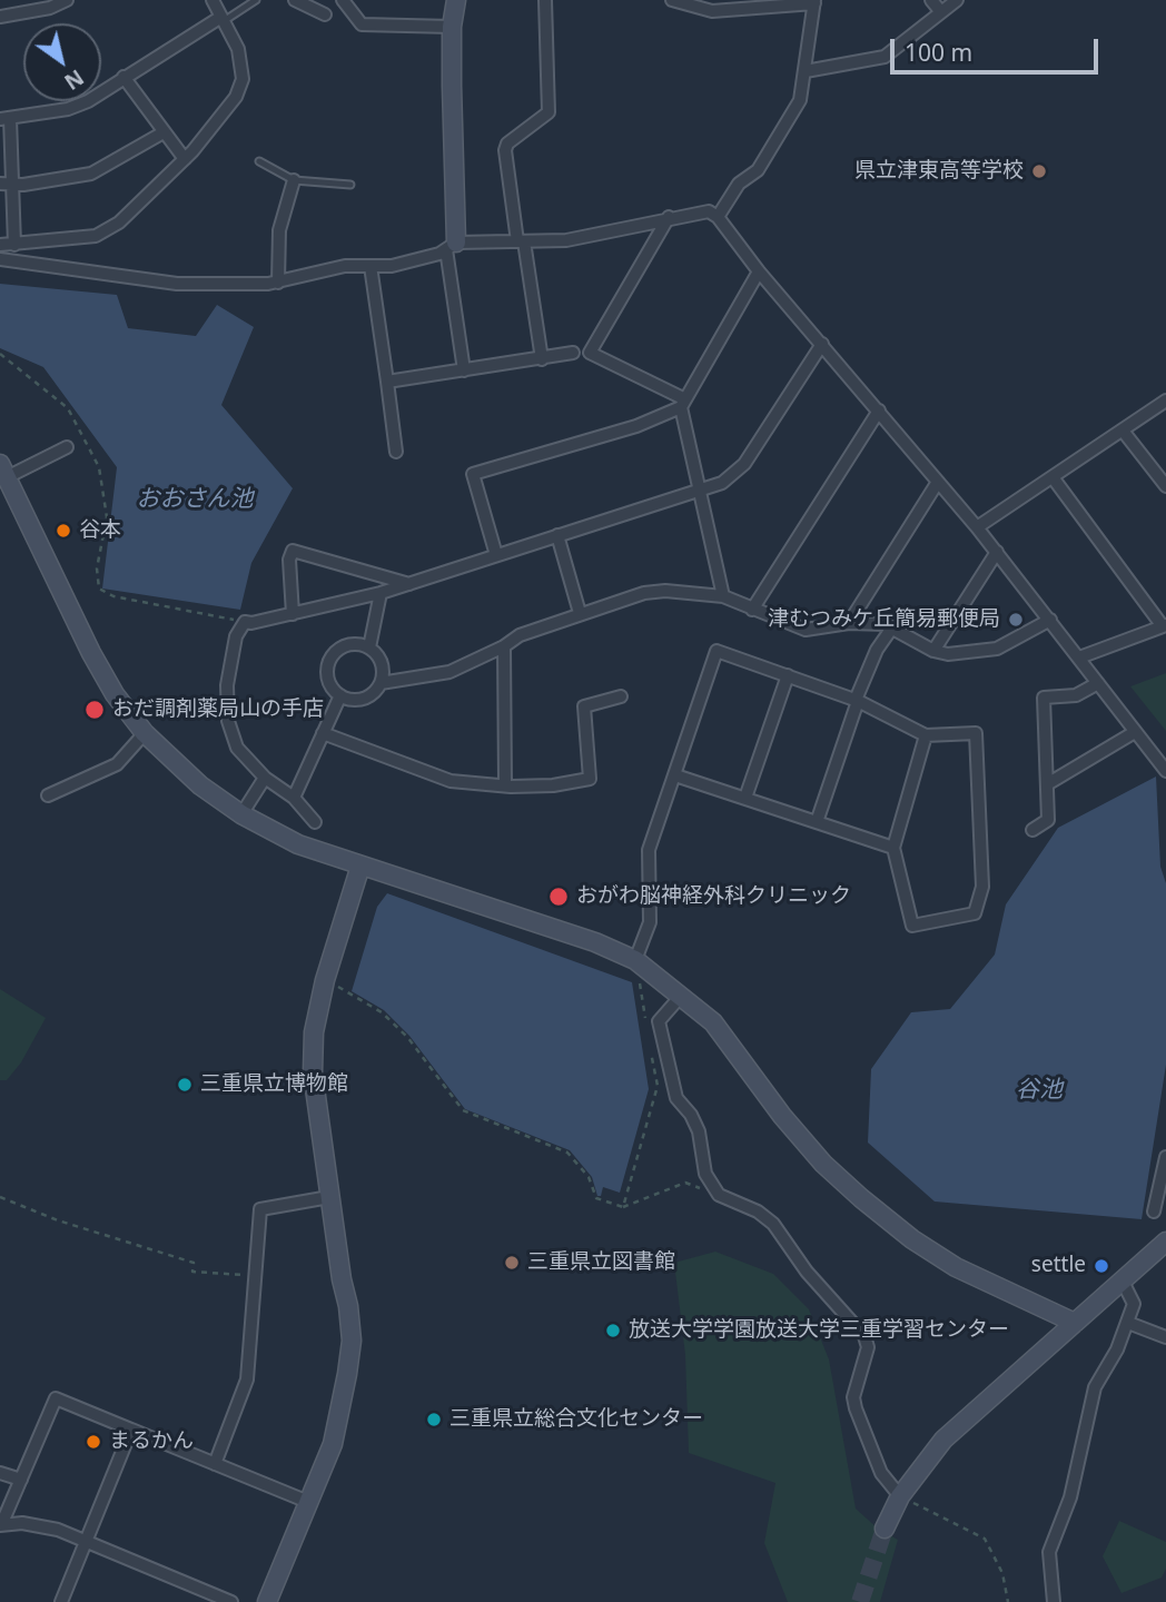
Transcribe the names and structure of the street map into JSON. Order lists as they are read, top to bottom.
{
  "water": ["おおさん池", "谷池"],
  "places": [
    "県立津東高等学校",
    "谷本",
    "津むつみケ丘簡易郵便局",
    "おだ調剤薬局山の手店",
    "おがわ脳神経外科クリニック",
    "三重県立博物館",
    "三重県立図書館",
    "settle",
    "放送大学学園放送大学三重学習センター",
    "三重県立総合文化センター",
    "まるかん"
  ],
  "scale_bar": "100 m",
  "north": "bottom right"
}
